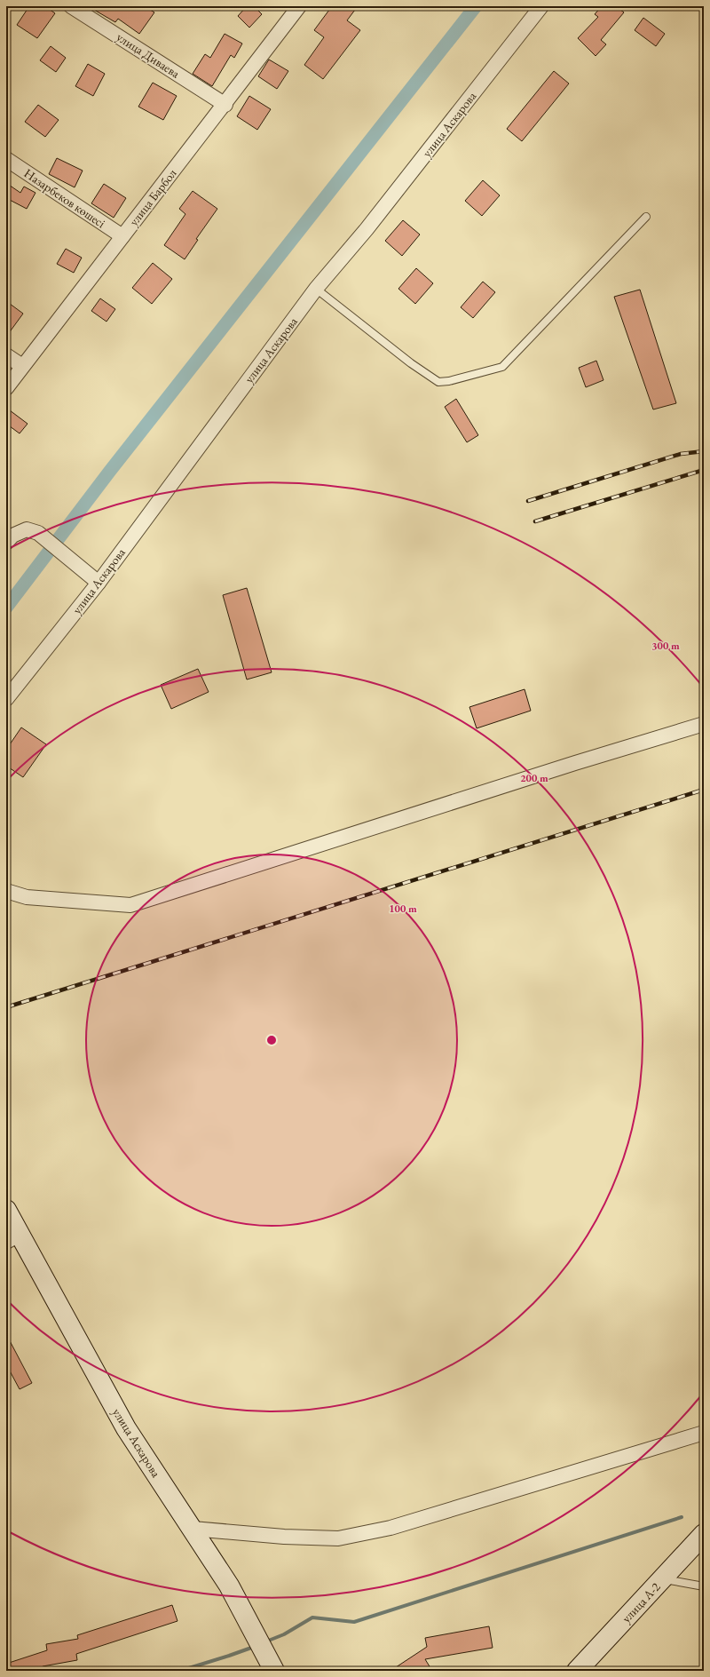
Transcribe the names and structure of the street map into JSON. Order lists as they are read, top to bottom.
{
  "streets": {
    "main road": ["улица Аскарова", "улица А-2"],
    "street": ["улица Диваева", "улица Барбол", "Назарбеков көшесі"]
  },
  "crossings": [
    ["улица Диваева", "улица Барбол"],
    ["улица Барбол", "Назарбеков көшесі"]
  ],
  "rings": ["300 m", "200 m", "100 m"]
}
